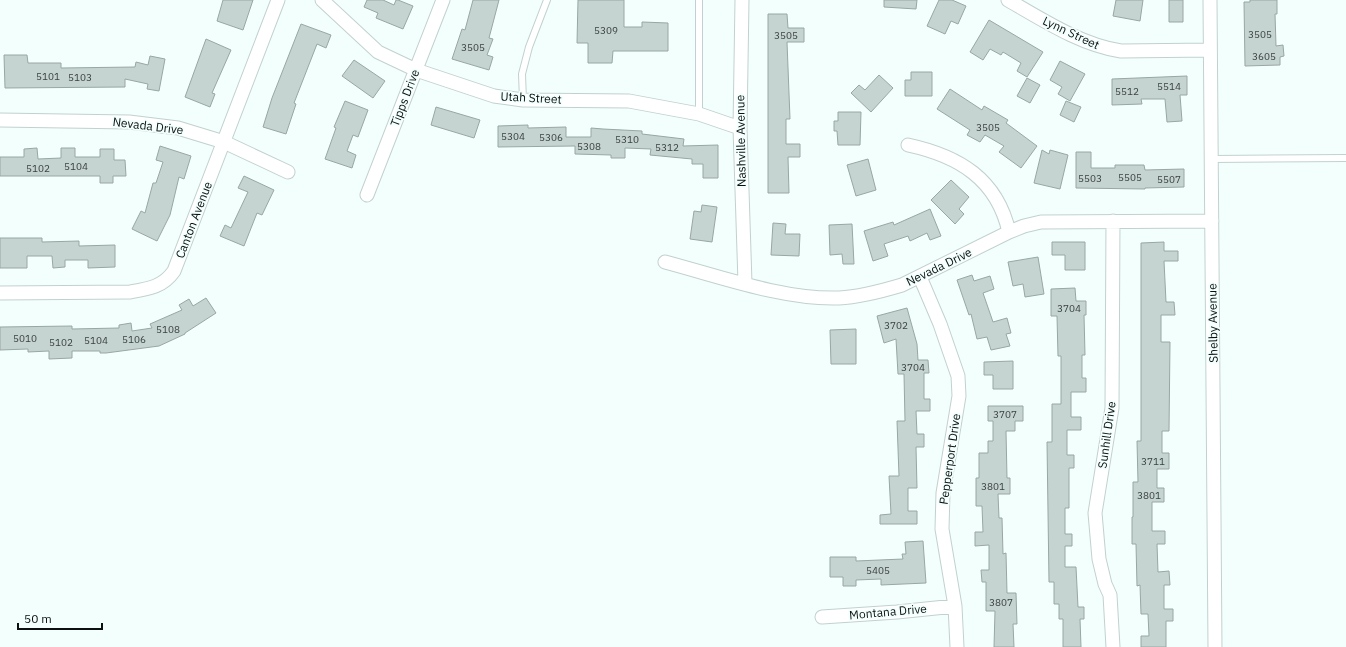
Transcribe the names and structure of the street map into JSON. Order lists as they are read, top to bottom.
{
  "streets": {
    "street": [
      "Lynn Street",
      "Tipps Drive",
      "Utah Street",
      "Nevada Drive",
      "Nashville Avenue",
      "Canton Avenue",
      "Shelby Avenue",
      "Sunhill Drive",
      "Pepperport Drive",
      "Montana Drive"
    ]
  },
  "crossings": [
    ["Lynn Street", "Shelby Avenue"],
    ["Tipps Drive", "Utah Street"],
    ["Utah Street", "Nashville Avenue"],
    ["Nevada Drive", "Nashville Avenue"],
    ["Nevada Drive", "Canton Avenue"],
    ["Nevada Drive", "Shelby Avenue"],
    ["Nevada Drive", "Sunhill Drive"],
    ["Nevada Drive", "Pepperport Drive"],
    ["Pepperport Drive", "Montana Drive"]
  ],
  "house_numbers": [
    "5309",
    "3505",
    "3505",
    "3505",
    "3605",
    "5101",
    "5103",
    "5514",
    "5512",
    "3505",
    "5304",
    "5306",
    "5310",
    "5308",
    "5312",
    "5104",
    "5102",
    "5505",
    "5503",
    "5507",
    "3704",
    "3702",
    "5108",
    "5010",
    "5106",
    "5104",
    "5102",
    "3704",
    "3707",
    "3711",
    "3801",
    "3801",
    "5405",
    "3807"
  ],
  "scale_bar": "50 m"
}
